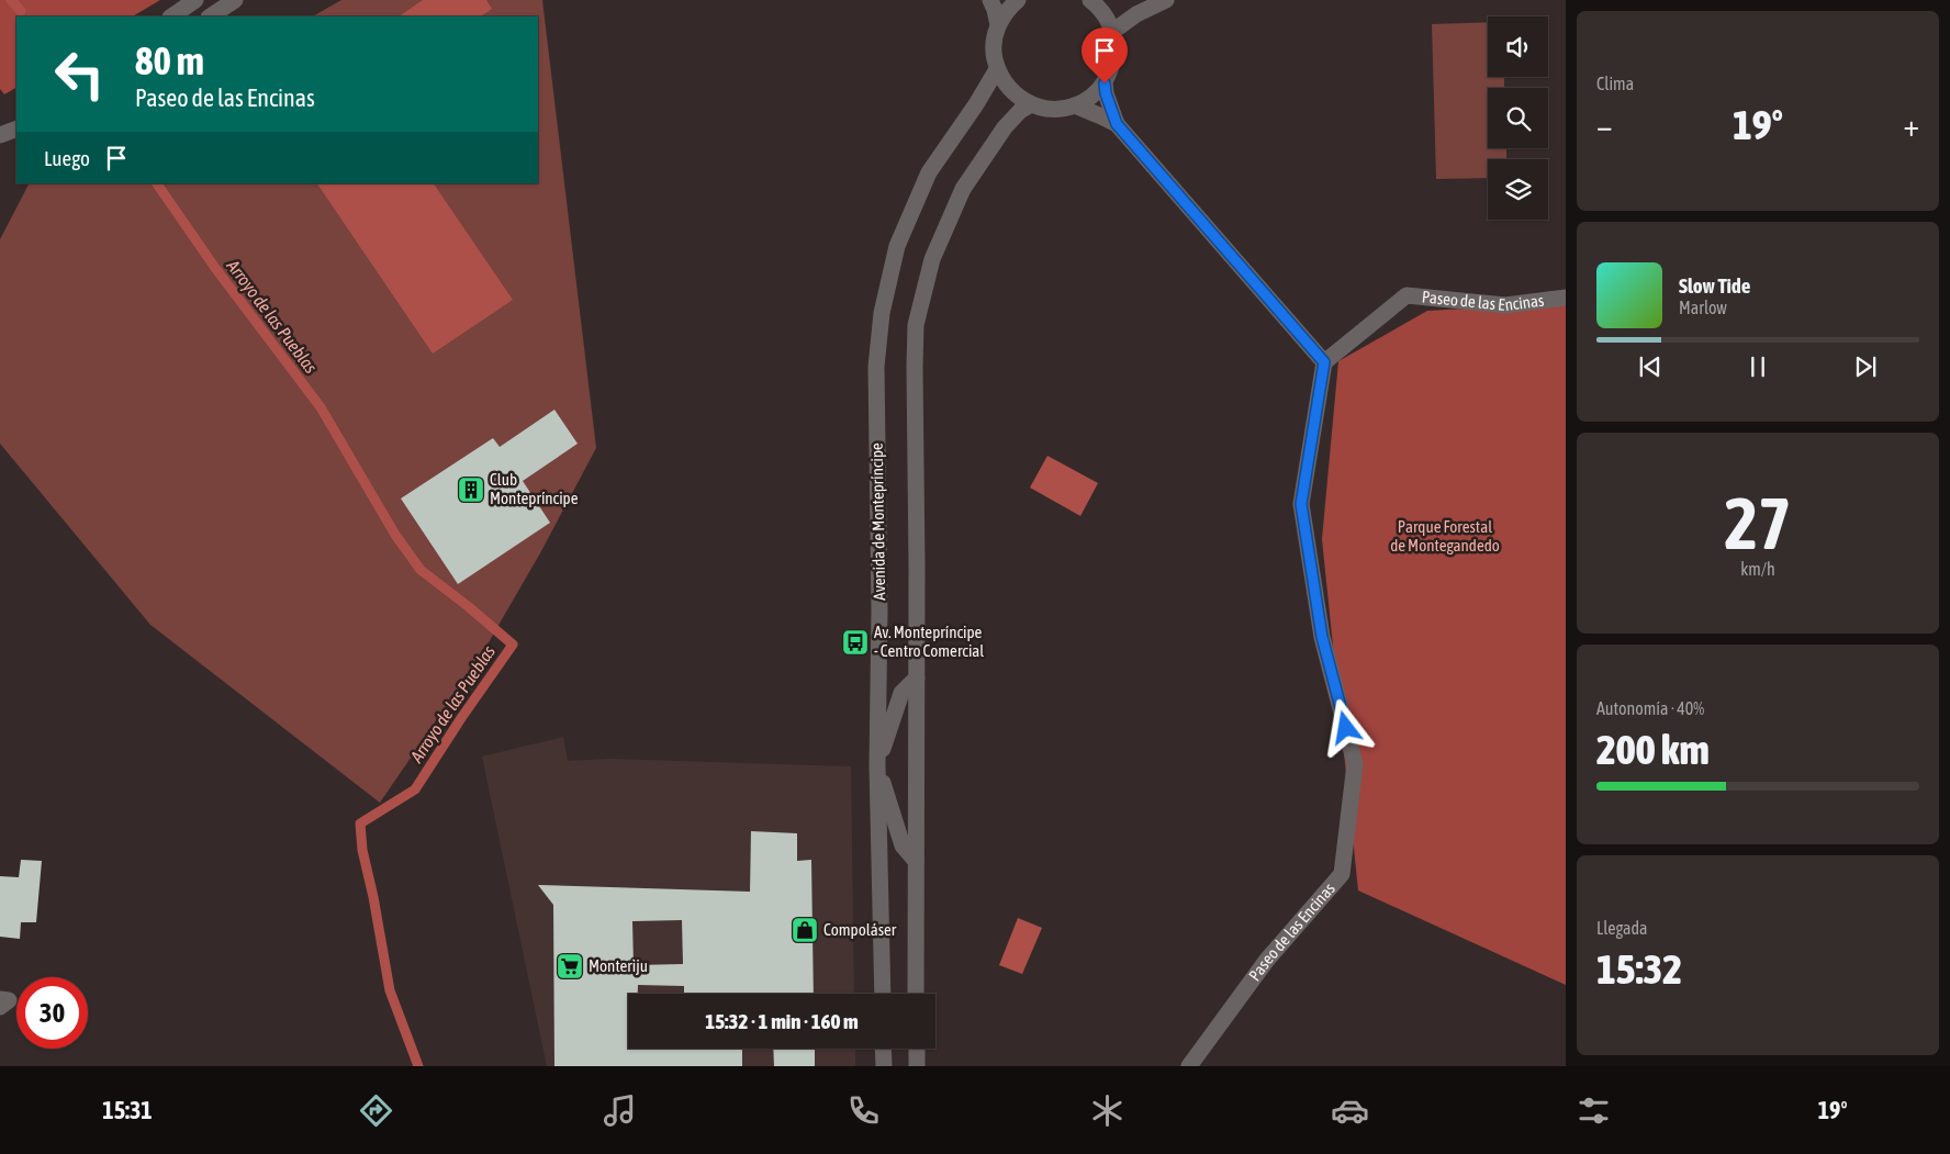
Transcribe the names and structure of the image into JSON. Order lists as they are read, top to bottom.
{
  "streets": {
    "street": ["Paseo de las Encinas", "Avenida de Montepríncipe"]
  },
  "water": ["Arroyo de las Pueblas"],
  "parks": ["Parque Forestal de Montegandedo"],
  "places": {
    "building": ["Club Montepríncipe"],
    "bus stop": ["Av. Montepríncipe - Centro Comercial"],
    "shop": ["Compoláser"],
    "supermarket": ["Monteriju"]
  },
  "page": {
    "tile": [
      "Clima",
      ["27", "km/h"],
      ["Autonomía · 40%", "200 km"],
      ["Llegada", "15:32"]
    ],
    "turn": ["80 m", "Paseo de las Encinas"],
    "heat": ["−", "19°", "+"],
    "then": "Luego",
    "song": ["Slow Tide", "Marlow"],
    "limit": "30",
    "trip": "15:32 · 1 min · 160 m",
    "tabs": ["15:31", "19°"]
  }
}
